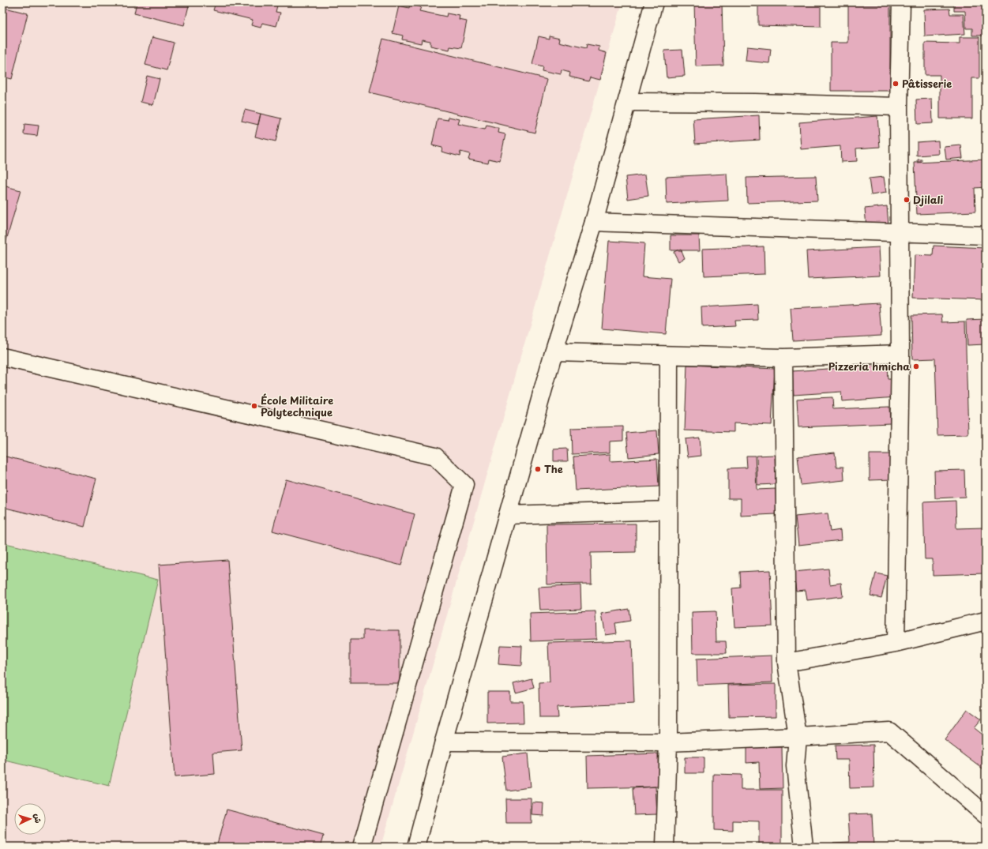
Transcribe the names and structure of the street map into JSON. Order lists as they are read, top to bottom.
{
  "places": [
    "Pâtisserie",
    "Djilali",
    "Pizzeria hmicha",
    "École Militaire Polytechnique",
    "The"
  ],
  "north": "right"
}
